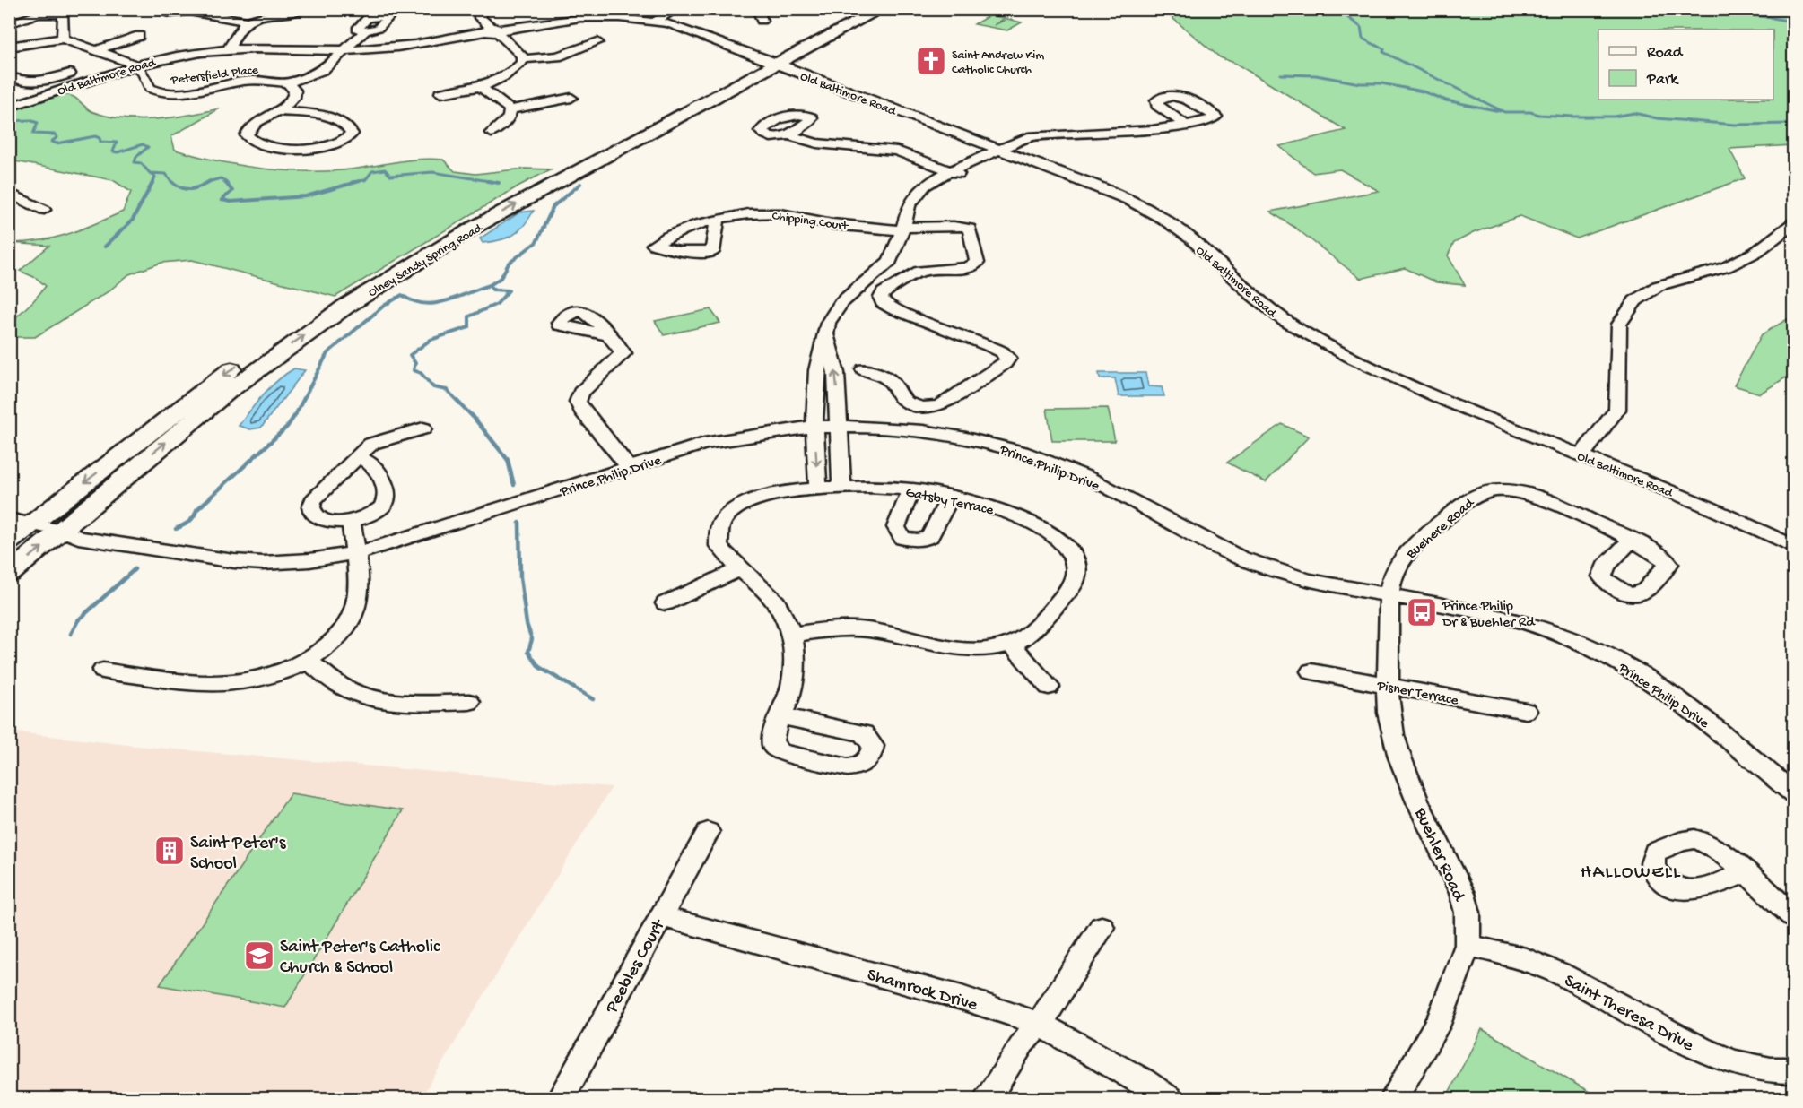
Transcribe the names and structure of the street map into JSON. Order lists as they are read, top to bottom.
{
  "streets": {
    "main road": ["Olney Sandy Spring Road"],
    "street": [
      "Petersfield Place",
      "Old Baltimore Road",
      "Chipping Court",
      "Prince Philip Drive",
      "Gatsby Terrace",
      "Buehere Road",
      "Pisner Terrace",
      "Buehler Road",
      "Peebles Court",
      "Shamrock Drive",
      "Saint Theresa Drive"
    ]
  },
  "crossings": [
    ["Petersfield Place", "Old Baltimore Road"],
    ["Old Baltimore Road", "Olney Sandy Spring Road"],
    ["Olney Sandy Spring Road", "Prince Philip Drive"],
    ["Prince Philip Drive", "Buehere Road"],
    ["Prince Philip Drive", "Buehler Road"],
    ["Buehere Road", "Buehler Road"],
    ["Pisner Terrace", "Buehler Road"],
    ["Buehler Road", "Saint Theresa Drive"],
    ["Peebles Court", "Shamrock Drive"]
  ],
  "districts": ["HALLOWELL"],
  "places": {
    "church": ["Saint Andrew Kim Catholic Church"],
    "bus stop": ["Prince Philip Dr & Buehler Rd"],
    "building": ["Saint Peter's School"],
    "school or university": ["Saint Peter's Catholic Church & School"]
  },
  "legend": ["Road", "Park"]
}
